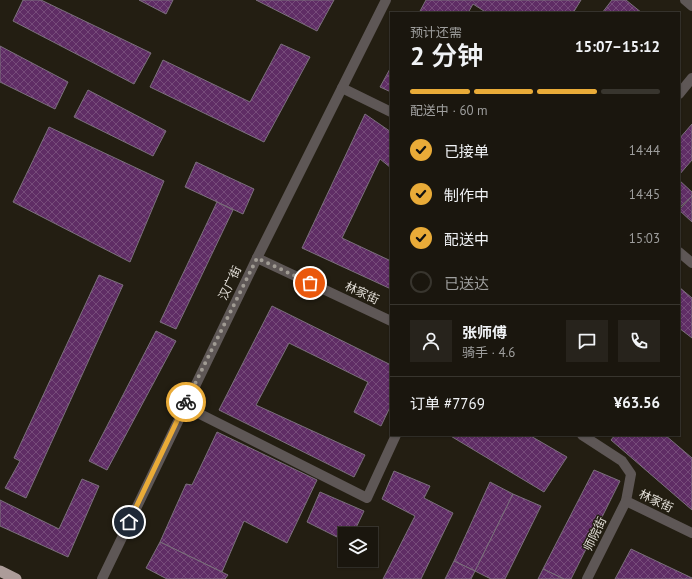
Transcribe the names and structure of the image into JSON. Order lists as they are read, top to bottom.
{
  "streets": {
    "street": ["汉广街", "林家街", "师院街"]
  },
  "crossings": [
    ["汉广街", "林家街"],
    ["林家街", "师院街"]
  ],
  "page": {
    "heading": ["2 分钟", "预计还需", "15:07–15:12"],
    "panel": [
      "张师傅",
      "骑手 · 4.6",
      "订单 #7769",
      "¥63.56"
    ],
    "bar": "配送中 · 60 m",
    "list": [
      ["已接单", "14:44"],
      ["制作中", "14:45"],
      ["配送中", "15:03"],
      "已送达"
    ]
  }
}
